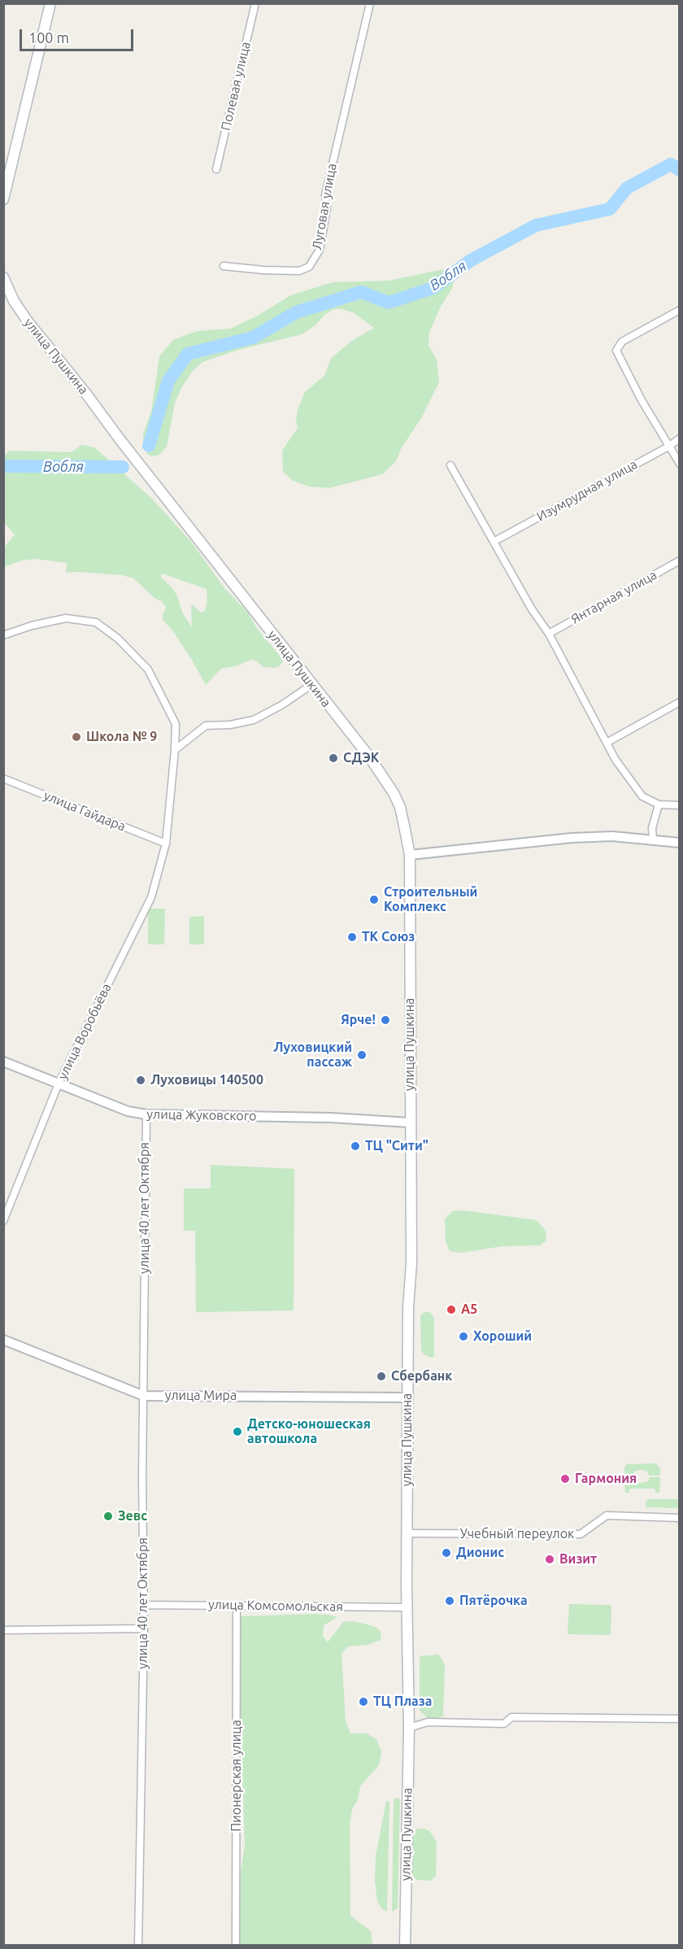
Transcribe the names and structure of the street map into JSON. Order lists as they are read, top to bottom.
{
  "streets": {
    "main road": ["улица Пушкина"],
    "street": [
      "Полевая улица",
      "Луговая улица",
      "Изумрудная улица",
      "Янтарная улица",
      "улица Гайдара",
      "улица Воробьёва",
      "улица Жуковского",
      "улица 40 лет Октября",
      "улица Мира",
      "Учебный переулок",
      "улица Комсомольская",
      "Пионерская улица"
    ]
  },
  "crossings": [
    ["улица Пушкина", "улица Жуковского"],
    ["улица Пушкина", "улица Мира"],
    ["улица Пушкина", "Учебный переулок"],
    ["улица Пушкина", "улица Комсомольская"],
    ["улица Гайдара", "улица Воробьёва"],
    ["улица Воробьёва", "улица Жуковского"],
    ["улица Жуковского", "улица 40 лет Октября"],
    ["улица 40 лет Октября", "улица Мира"],
    ["улица 40 лет Октября", "улица Комсомольская"],
    ["улица Комсомольская", "Пионерская улица"]
  ],
  "water": ["Вобля"],
  "places": [
    "Школа № 9",
    "СДЭК",
    "Строительный Комплекс",
    "ТК Союз",
    "Ярче!",
    "Луховицкий пассаж",
    "Луховицы 140500",
    "ТЦ \"Сити\"",
    "А5",
    "Хороший",
    "Сбербанк",
    "Детско-юношеская автошкола",
    "Гармония",
    "Зевс",
    "Дионис",
    "Визит",
    "Пятёрочка",
    "ТЦ Плаза"
  ],
  "scale_bar": "100 m"
}
